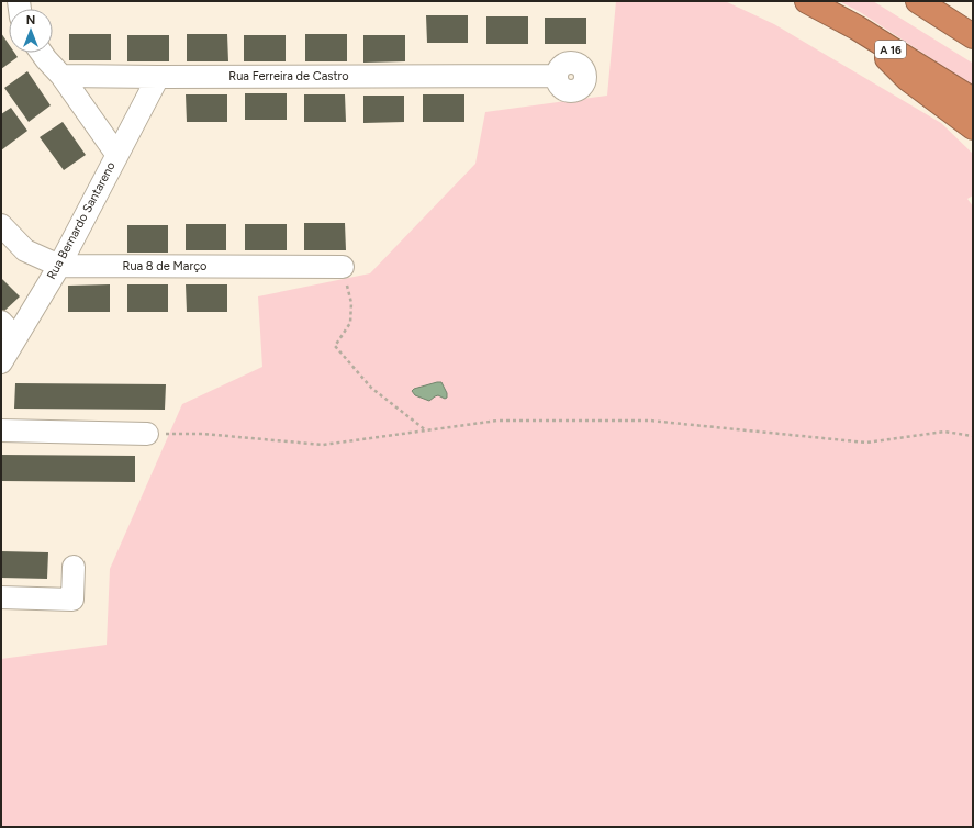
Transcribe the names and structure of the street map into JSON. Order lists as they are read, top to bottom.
{
  "streets": {
    "highway": ["A 16"],
    "street": ["Rua Ferreira de Castro", "Rua Bernardo Santareno", "Rua 8 de Março"]
  },
  "crossings": [
    ["Rua Ferreira de Castro", "Rua Bernardo Santareno"],
    ["Rua Bernardo Santareno", "Rua 8 de Março"]
  ],
  "north": "top"
}
